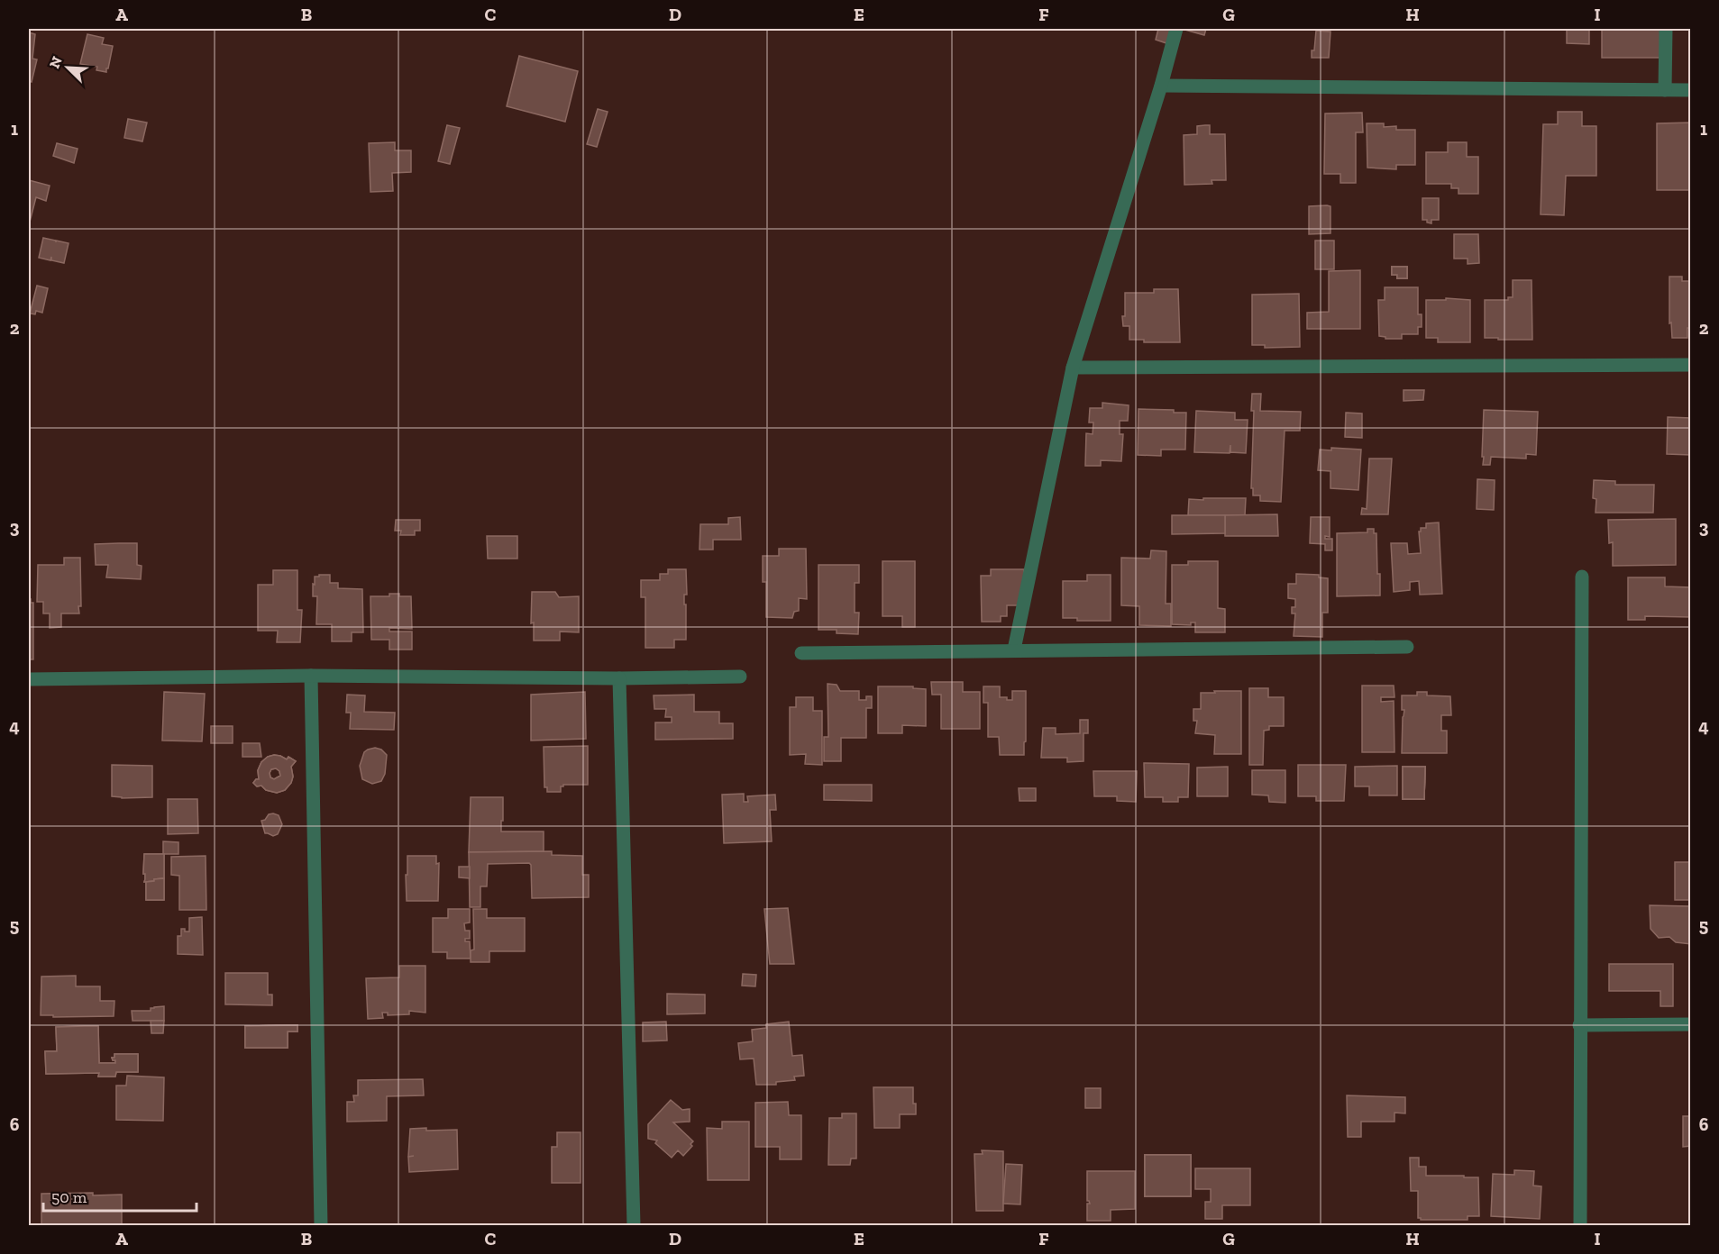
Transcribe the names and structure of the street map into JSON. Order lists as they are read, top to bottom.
{
  "scale_bar": "50 m",
  "north": "top left",
  "grid": {
    "columns": [
      "A",
      "B",
      "C",
      "D",
      "E",
      "F",
      "G",
      "H",
      "I"
    ],
    "rows": [
      "1",
      "2",
      "3",
      "4",
      "5",
      "6"
    ]
  }
}
